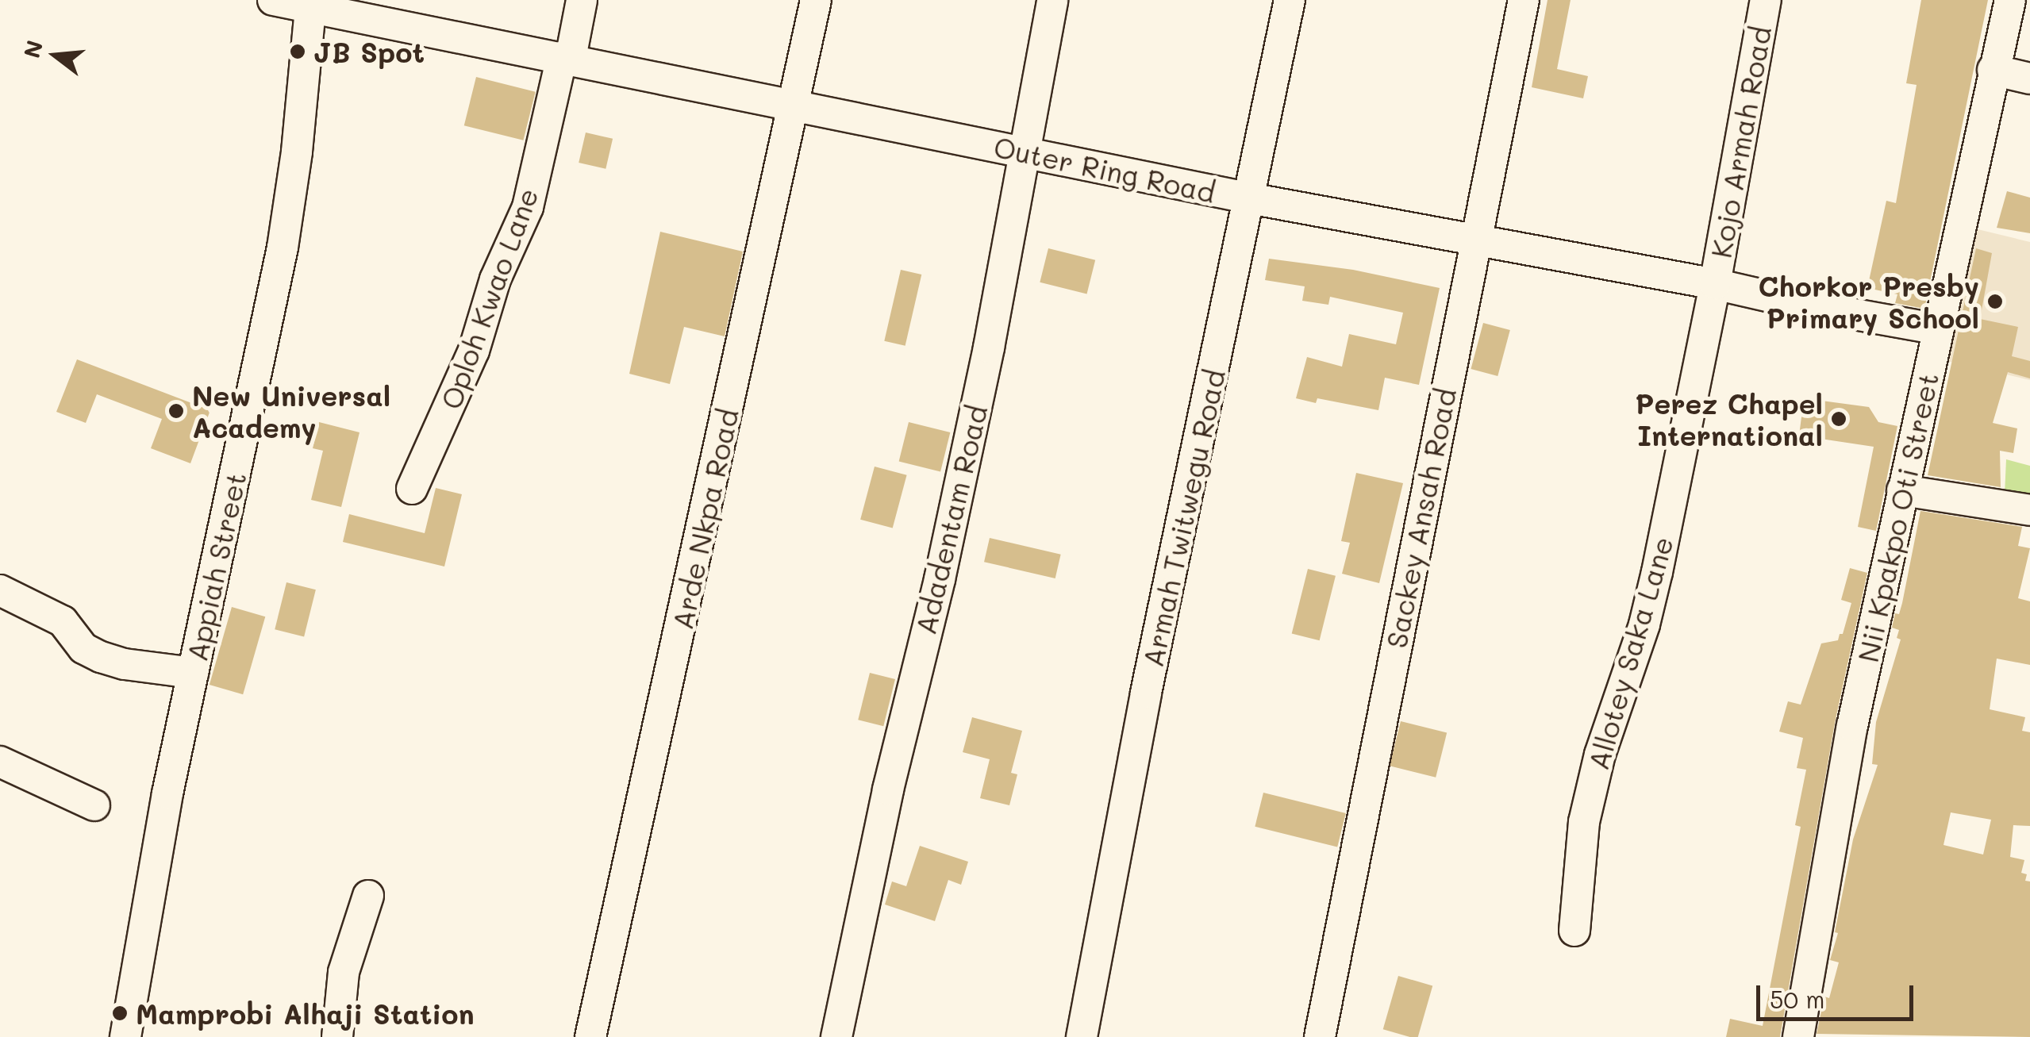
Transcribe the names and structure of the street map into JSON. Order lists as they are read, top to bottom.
{
  "streets": {
    "street": [
      "Kojo Armah Road",
      "Outer Ring Road",
      "Oploh Kwao Lane",
      "Nii Kpakpo Oti Street",
      "Armah Twitwegu Road",
      "Sackey Ansah Road",
      "Arde Nkpa Road",
      "Adadentam Road",
      "Appiah Street",
      "Allotey Saka Lane"
    ]
  },
  "crossings": [
    ["Kojo Armah Road", "Outer Ring Road"],
    ["Kojo Armah Road", "Allotey Saka Lane"],
    ["Outer Ring Road", "Oploh Kwao Lane"],
    ["Outer Ring Road", "Nii Kpakpo Oti Street"],
    ["Outer Ring Road", "Armah Twitwegu Road"],
    ["Outer Ring Road", "Sackey Ansah Road"],
    ["Outer Ring Road", "Arde Nkpa Road"],
    ["Outer Ring Road", "Adadentam Road"],
    ["Outer Ring Road", "Appiah Street"],
    ["Outer Ring Road", "Allotey Saka Lane"]
  ],
  "places": [
    "JB Spot",
    "Chorkor Presby Primary School",
    "New Universal Academy",
    "Perez Chapel International",
    "Mamprobi Alhaji Station"
  ],
  "scale_bar": "50 m",
  "north": "left"
}
